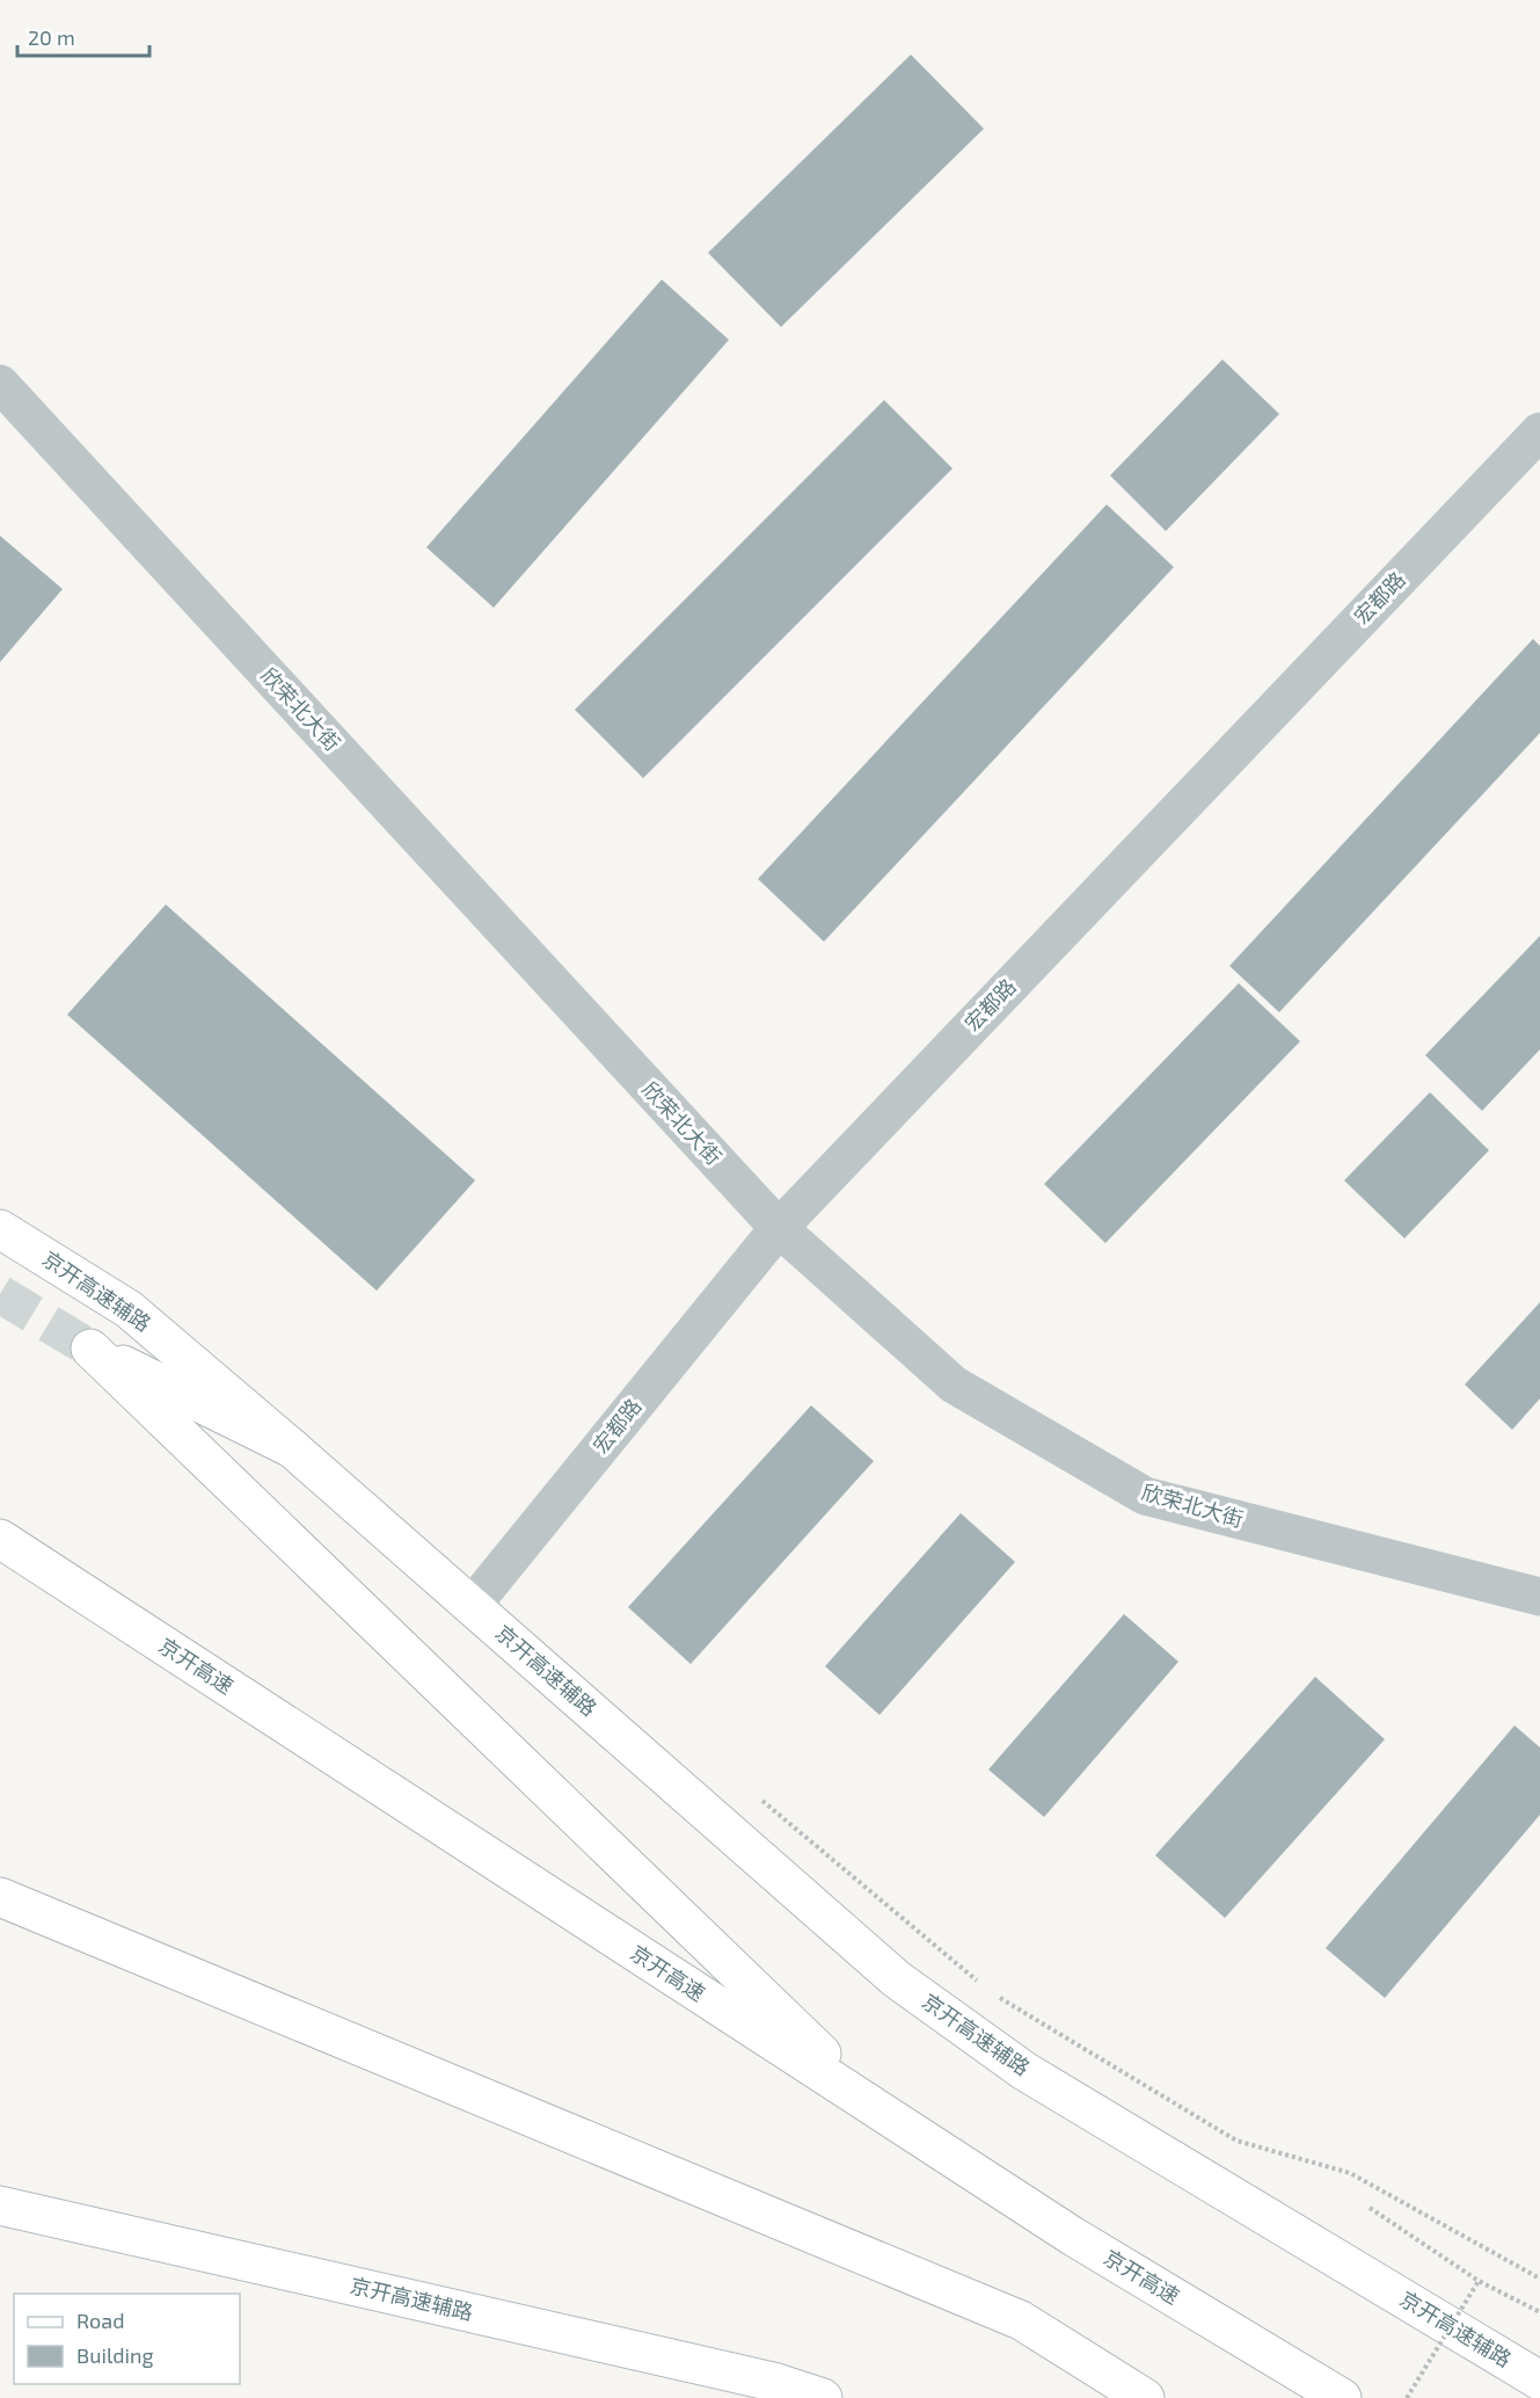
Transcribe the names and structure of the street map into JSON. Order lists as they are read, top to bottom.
{
  "streets": {
    "main road": ["京开高速辅路", "京开高速"],
    "street": ["宏都路", "欣荣北大街"]
  },
  "crossings": [
    ["宏都路", "欣荣北大街"],
    ["宏都路", "京开高速辅路"]
  ],
  "legend": ["Road", "Building"],
  "scale_bar": "20 m"
}
